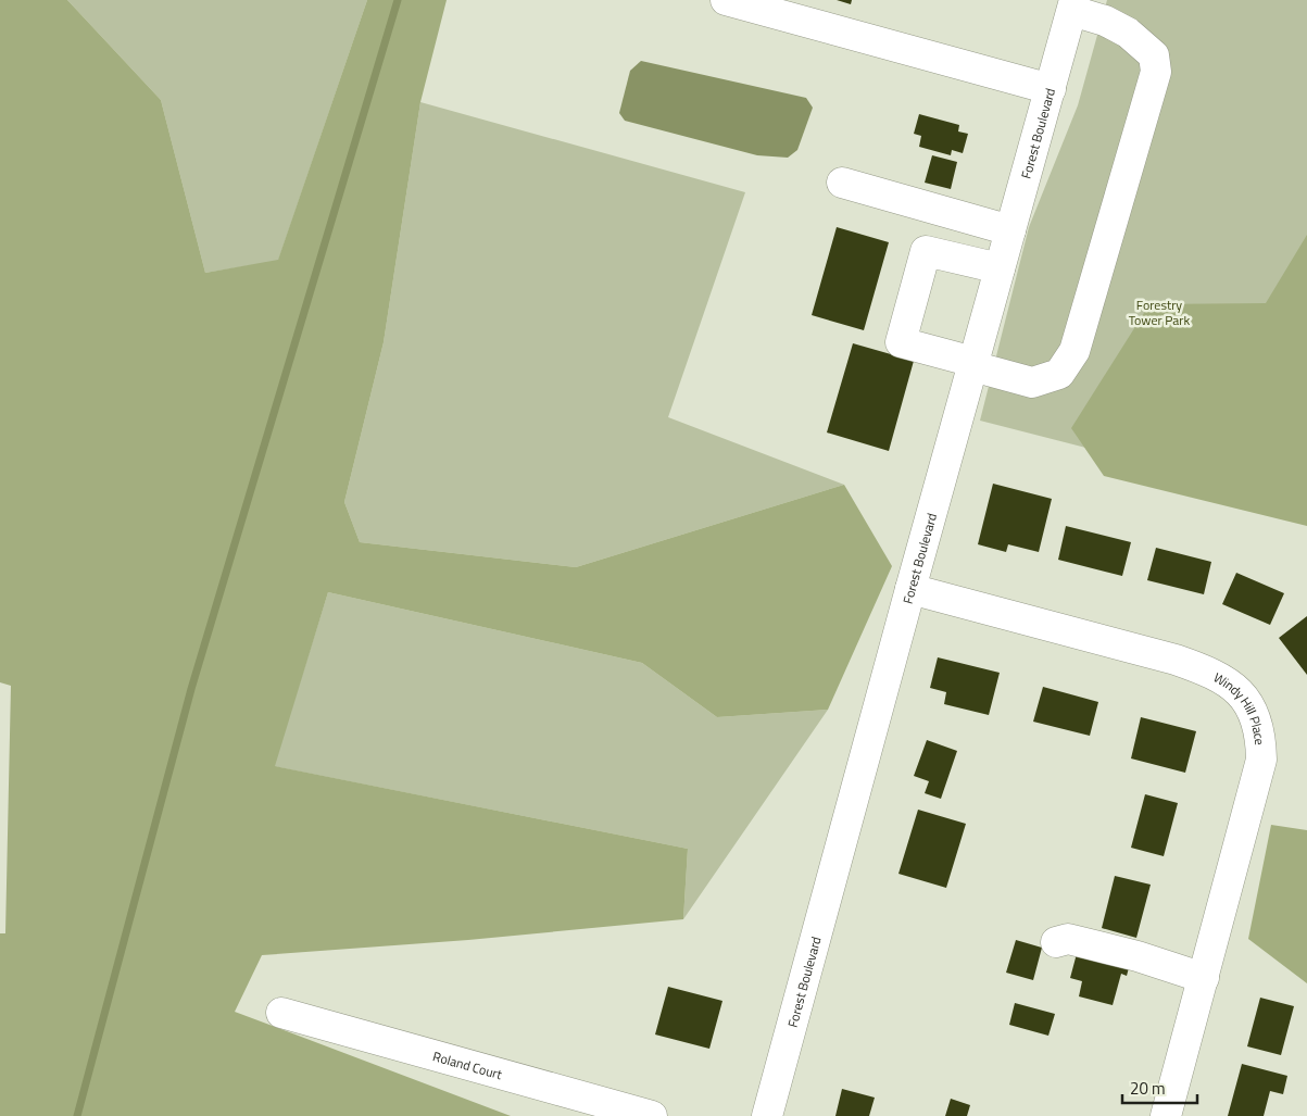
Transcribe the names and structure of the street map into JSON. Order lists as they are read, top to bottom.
{
  "streets": {
    "street": ["Forest Boulevard", "Windy Hill Place", "Roland Court"]
  },
  "crossings": [
    ["Forest Boulevard", "Windy Hill Place"]
  ],
  "parks": ["Forestry Tower Park"],
  "scale_bar": "20 m"
}
